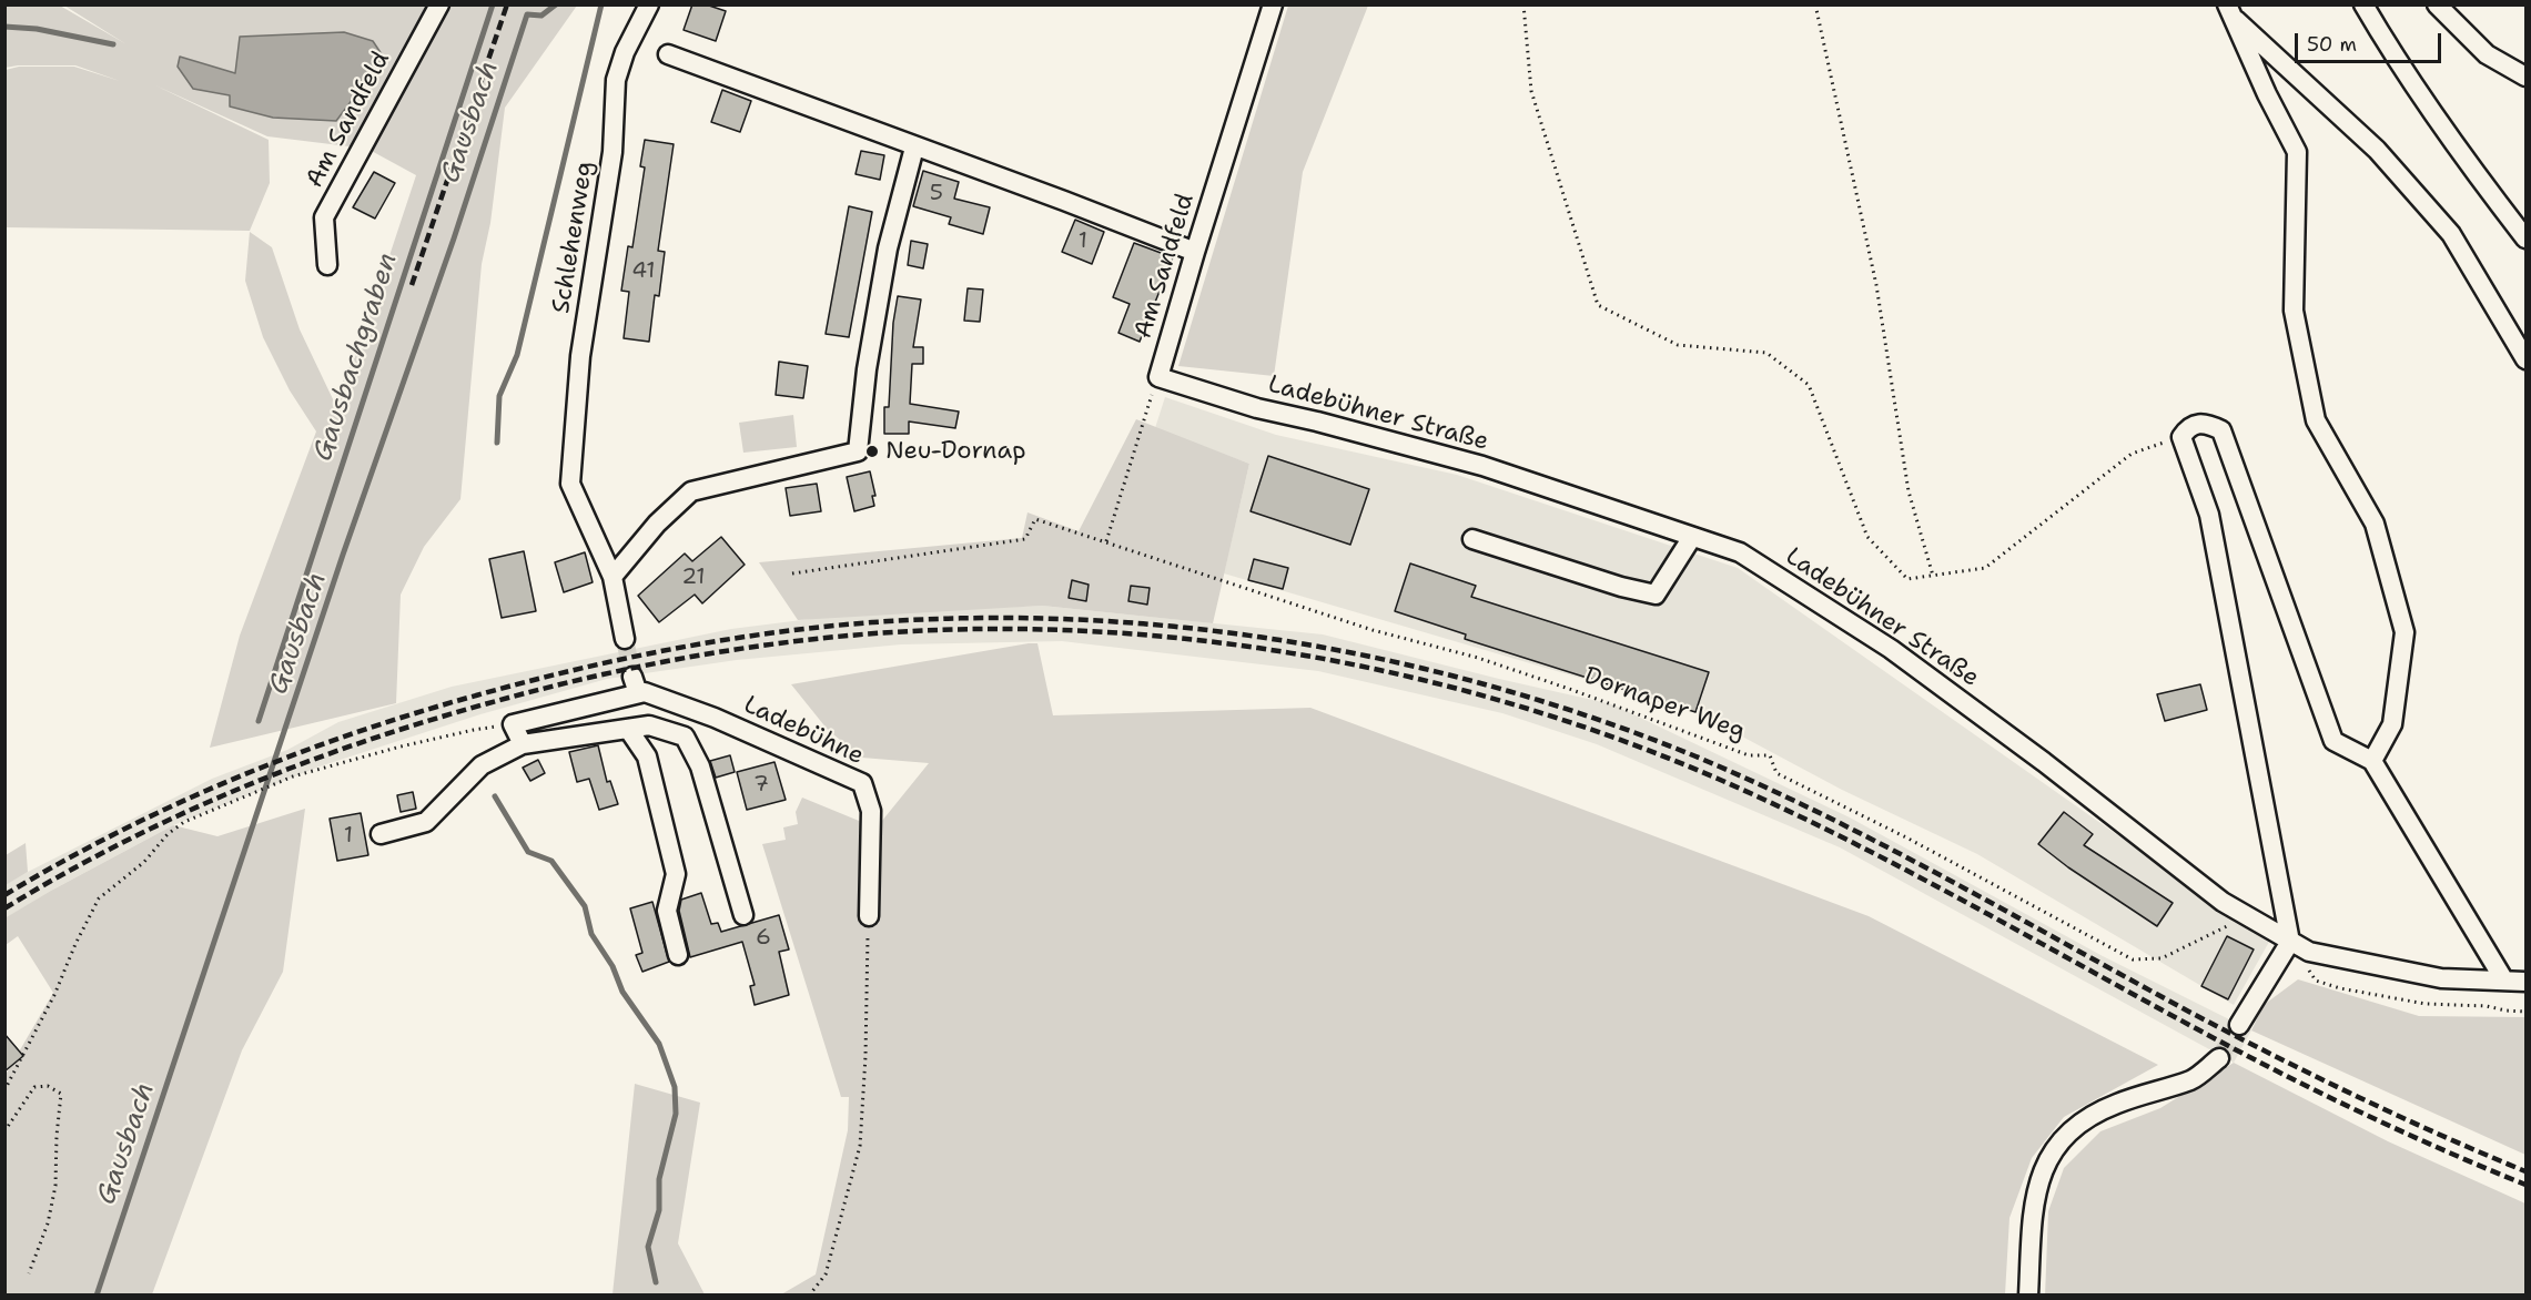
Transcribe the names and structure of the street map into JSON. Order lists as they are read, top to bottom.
{
  "streets": {
    "street": [
      "Am Sandfeld",
      "Schlehenweg",
      "Ladebühner Straße",
      "Ladebühne"
    ],
    "path": ["Dornaper Weg"]
  },
  "crossings": [
    ["Am Sandfeld", "Ladebühner Straße"],
    ["Am Sandfeld", "Dornaper Weg"],
    ["Ladebühner Straße", "Dornaper Weg"]
  ],
  "water": ["Gausbach", "Gausbachgraben"],
  "places": ["Neu-Dornap"],
  "house_numbers": [
    "5",
    "1",
    "41",
    "21",
    "7",
    "1",
    "6"
  ],
  "scale_bar": "50 m"
}
